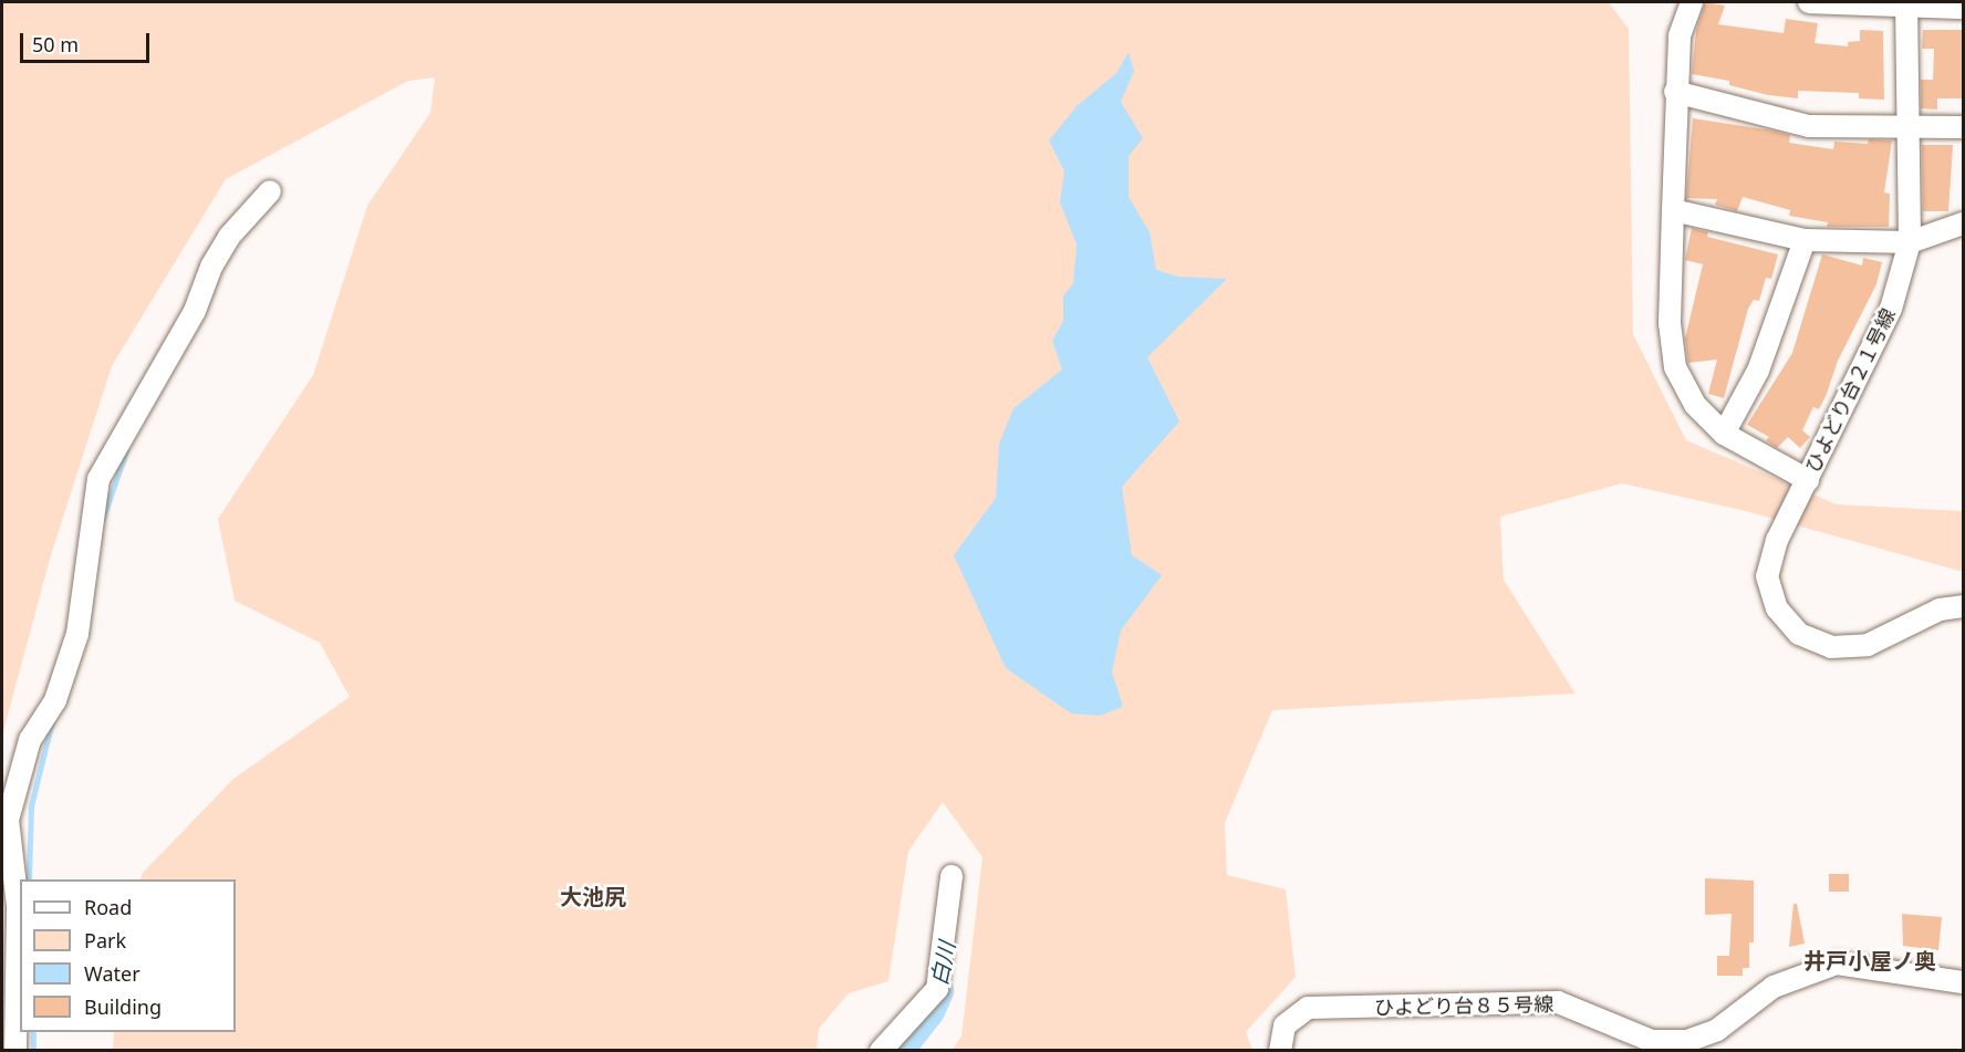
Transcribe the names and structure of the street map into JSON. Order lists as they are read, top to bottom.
{
  "streets": {
    "street": ["ひよどり台２１号線", "ひよどり台８５号線"]
  },
  "districts": ["大池尻", "井戸小屋ノ奥"],
  "water": ["白川"],
  "legend": [
    "Road",
    "Park",
    "Water",
    "Building"
  ],
  "scale_bar": "50 m"
}
